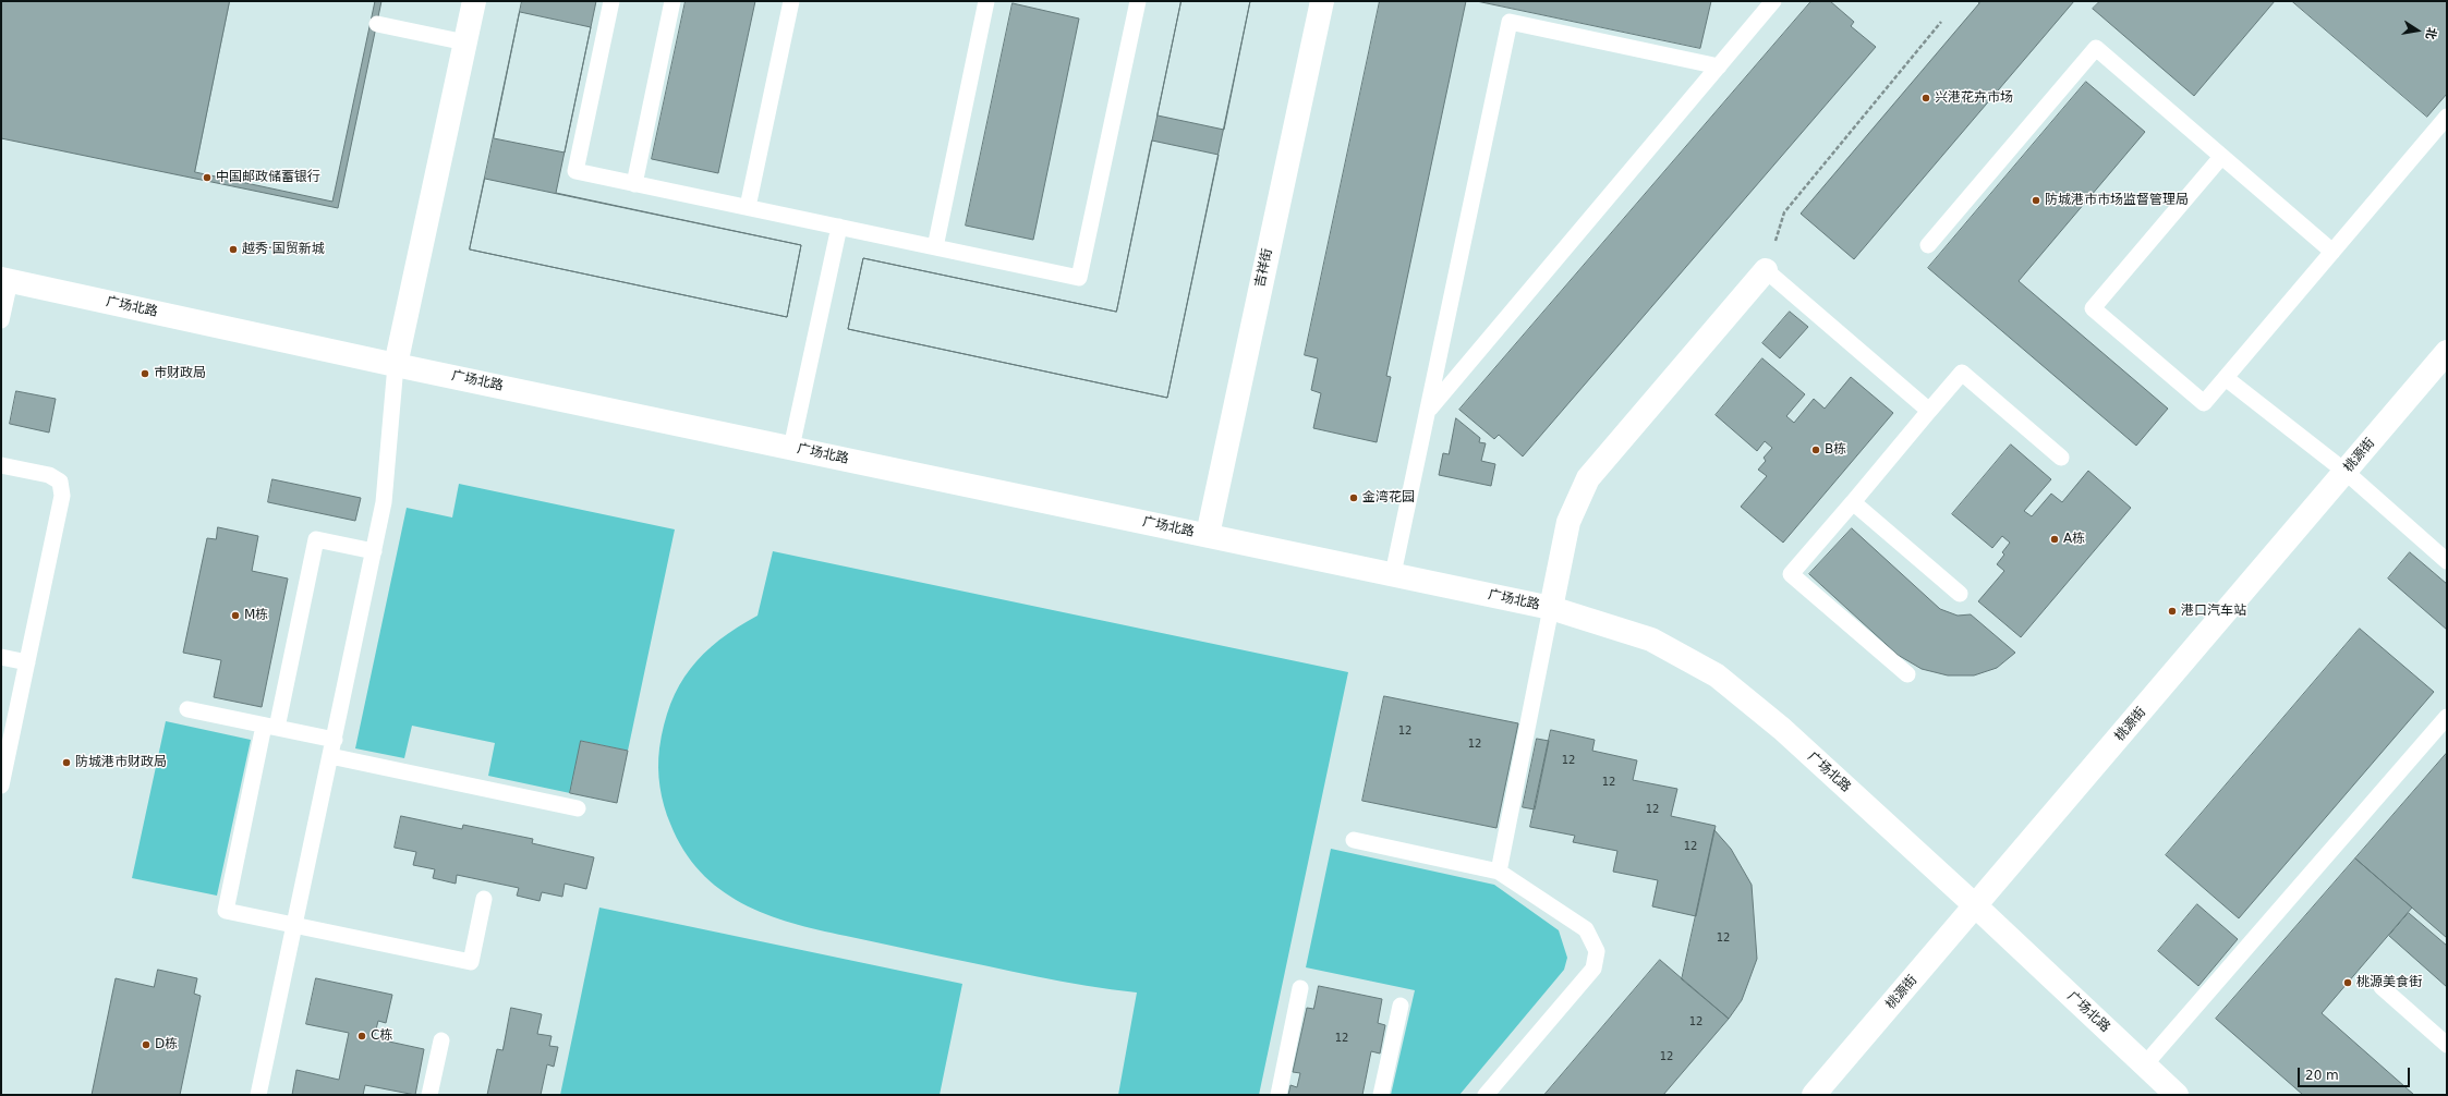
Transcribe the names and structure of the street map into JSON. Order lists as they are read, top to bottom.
{
  "streets": {
    "street": ["吉祥街", "广场北路", "桃源街"]
  },
  "crossings": [
    ["吉祥街", "广场北路"],
    ["广场北路", "桃源街"]
  ],
  "places": [
    "兴港花卉市场",
    "中国邮政储蓄银行",
    "防城港市市场监督管理局",
    "越秀·国贸新城",
    "巿财政局",
    "B栋",
    "金湾花园",
    "A栋",
    "港口汽车站",
    "M栋",
    "防城港市财政局",
    "桃源美食街",
    "C栋",
    "D栋"
  ],
  "house_numbers": [
    "12",
    "12",
    "12",
    "12",
    "12",
    "12",
    "12",
    "12",
    "12",
    "12"
  ],
  "scale_bar": "20 m",
  "north": "right"
}
